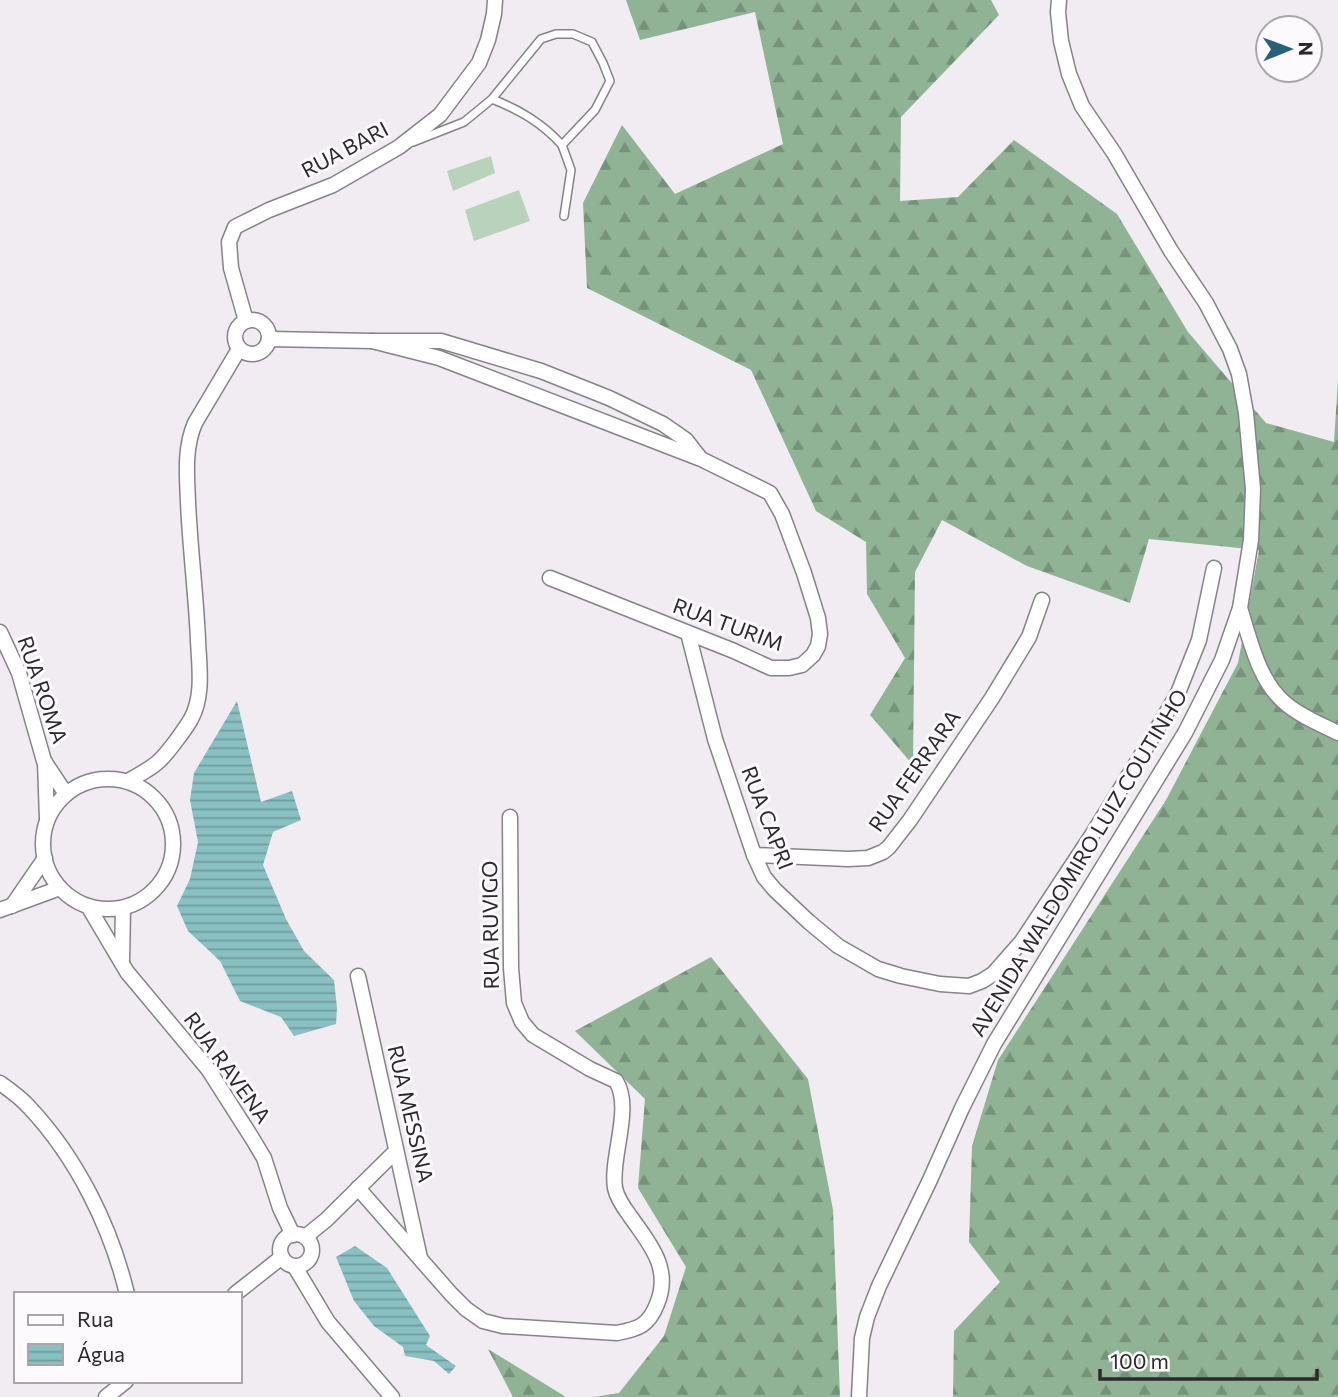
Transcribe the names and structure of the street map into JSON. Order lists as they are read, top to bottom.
{
  "streets": {
    "street": [
      "RUA BARI",
      "RUA TURIM",
      "RUA ROMA",
      "RUA FERRARA",
      "RUA CAPRI",
      "AVENIDA WALDOMIRO LUIZ COUTINHO",
      "RUA RUVIGO",
      "RUA RAVENA",
      "RUA MESSINA"
    ]
  },
  "crossings": [
    ["RUA BARI", "RUA TURIM"],
    ["RUA TURIM", "RUA CAPRI"],
    ["RUA ROMA", "RUA RAVENA"],
    ["RUA FERRARA", "RUA CAPRI"],
    ["RUA RUVIGO", "RUA MESSINA"]
  ],
  "legend": ["Rua", "Água"],
  "scale_bar": "100 m",
  "north": "right"
}
